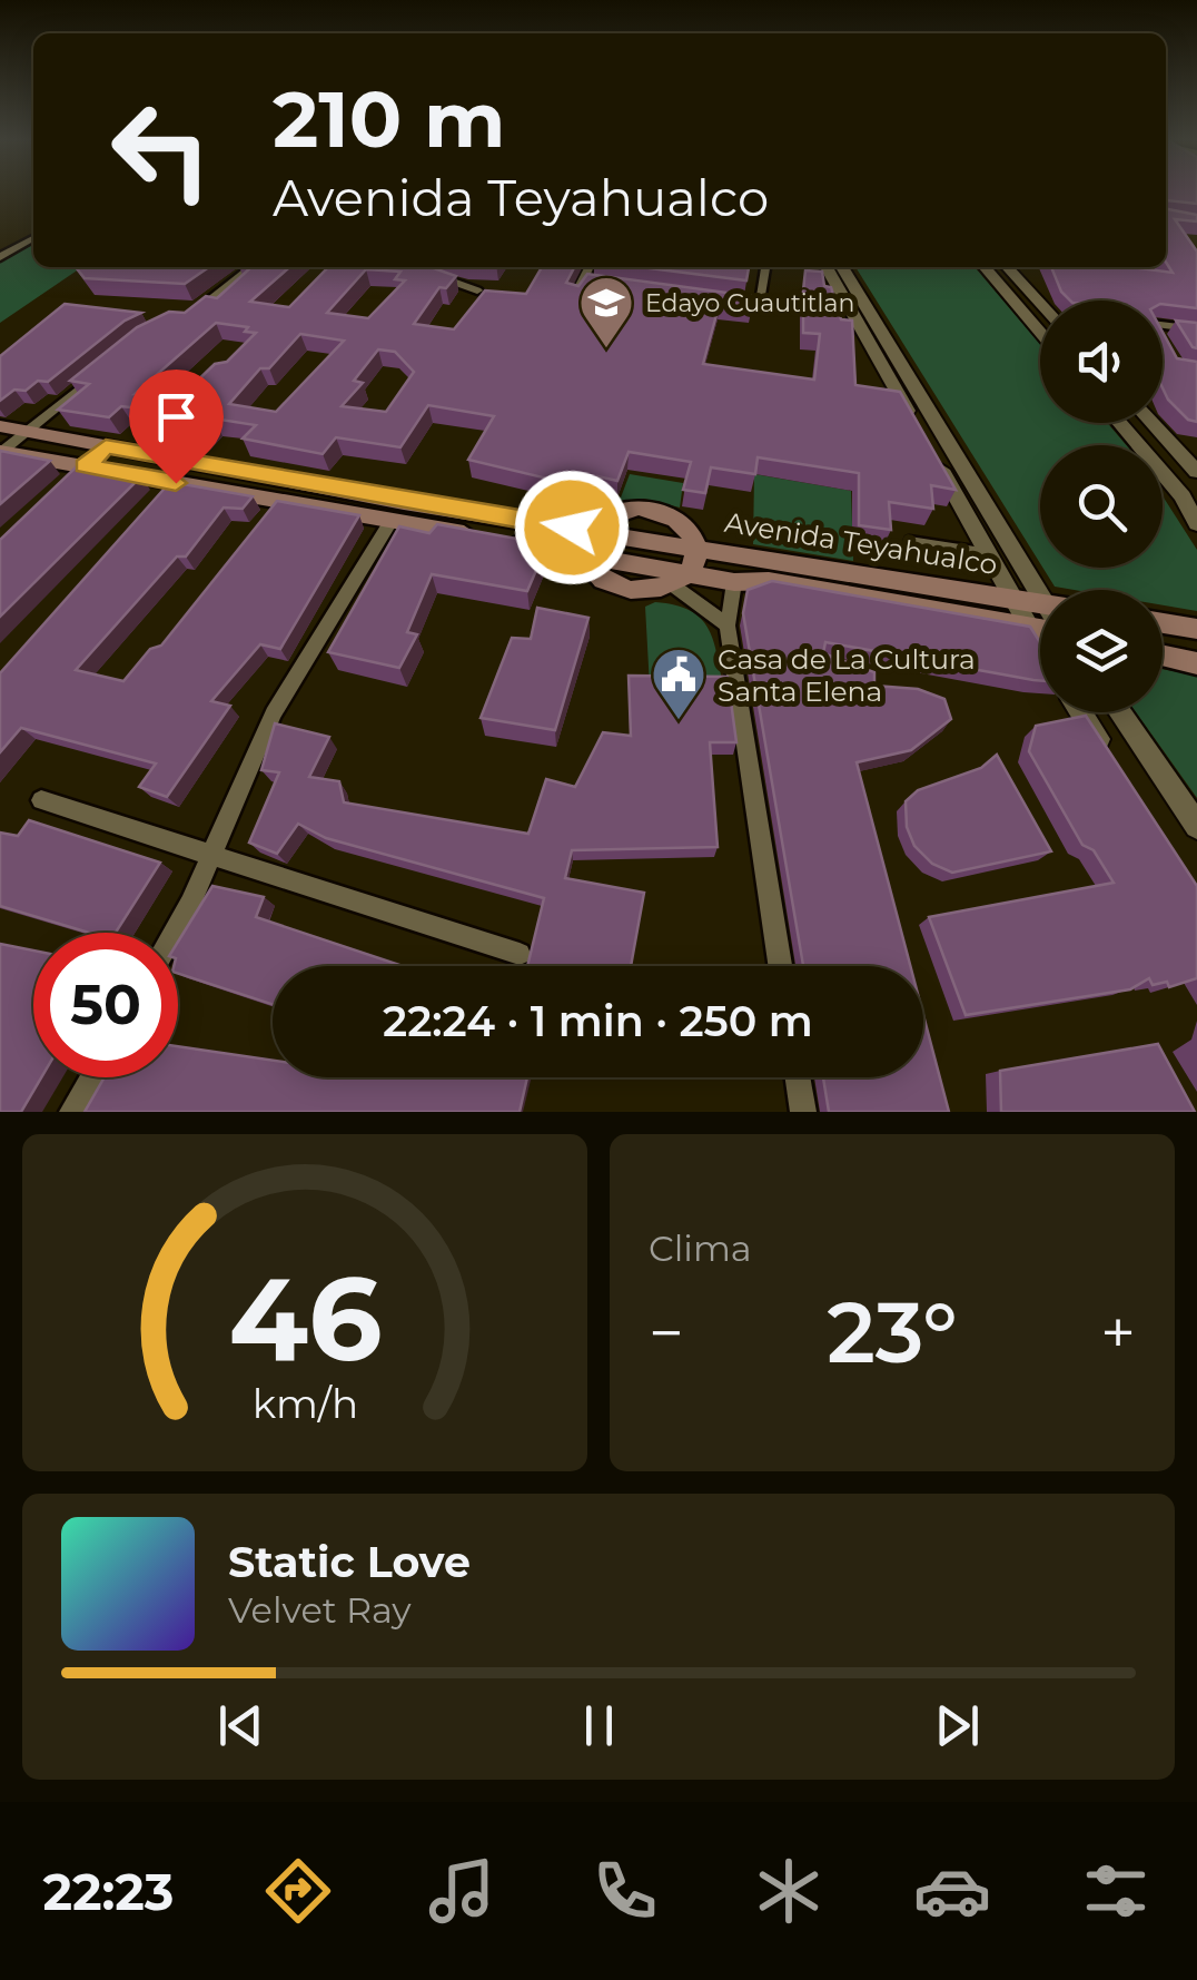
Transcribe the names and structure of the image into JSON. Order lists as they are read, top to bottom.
{
  "streets": {
    "main road": ["Avenida Teyahualco"]
  },
  "places": {
    "school or university": ["Edayo Cuautitlan"],
    "public building": ["Casa de La Cultura Santa Elena"]
  },
  "page": {
    "turn": ["210 m", "Avenida Teyahualco"],
    "limit": "50",
    "trip": "22:24 · 1 min · 250 m",
    "tile": "Clima",
    "heat": ["−", "23°", "+"],
    "song": ["Static Love", "Velvet Ray"],
    "tabs": "22:23",
    "gauge": ["46", "km/h"]
  }
}
